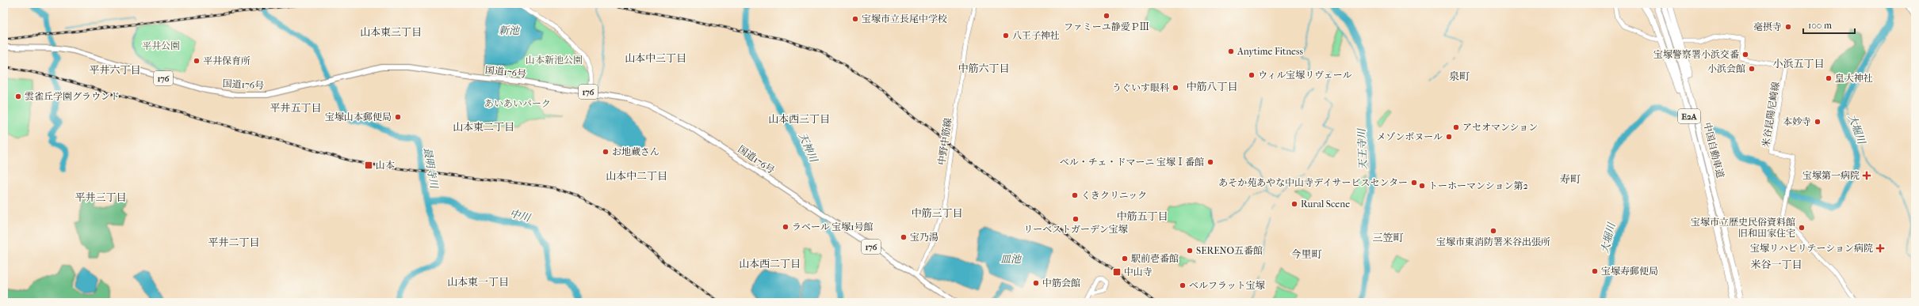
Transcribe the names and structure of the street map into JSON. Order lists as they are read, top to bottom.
{
  "streets": {
    "highway": [
      "国道176号",
      "176",
      "E2A",
      "中国自動車道"
    ],
    "main road": ["米谷昆陽尼崎線", "中野中筋線"]
  },
  "crossings": [
    ["国道176号", "中野中筋線"]
  ],
  "districts": [
    "山本東三丁目",
    "山本中三丁目",
    "小浜五丁目",
    "中筋六丁目",
    "平井六丁目",
    "泉町",
    "中筋八丁目",
    "平井五丁目",
    "山本西三丁目",
    "山本東二丁目",
    "山本中二丁目",
    "寿町",
    "平井三丁目",
    "中筋三丁目",
    "中筋五丁目",
    "三笠町",
    "平井二丁目",
    "今里町",
    "山本西二丁目",
    "米谷一丁目",
    "山本東一丁目"
  ],
  "water": [
    "新池",
    "大堀川",
    "天神川",
    "天王寺川",
    "最明寺川",
    "中川",
    "皿池"
  ],
  "parks": ["平井公園", "山本新池公園", "あいあいパーク"],
  "places": {
    "other": [
      "ファミーユ静愛ＰⅢ",
      "宝塚市立長尾中学校",
      "毫摂寺",
      "八王子神社",
      "Anytime Fitness",
      "宝塚警察署小浜交番",
      "平井保育所",
      "小浜会館",
      "ウィル宝塚リヴェール",
      "皇大神社",
      "うぐいす眼科",
      "雲雀丘学園グラウンド",
      "宝塚山本郵便局",
      "本妙寺",
      "アセオマンション",
      "メゾンボヌール",
      "お地蔵さん",
      "ベル・チェ・ドマーニ 宝塚Ⅰ番館",
      "あそか苑あやな中山寺デイサービスセンター",
      "トーホーマンション第2",
      "くきクリニック",
      "Rural Scene",
      "リーベストガーデン宝塚",
      "ラベール 宝塚1号館",
      "宝塚市立歴史民俗資料館 旧和田家住宅",
      "宝塚市東消防署米谷出張所",
      "宝乃湯",
      "SERENO五番館",
      "駅前壱番館",
      "宝塚寿郵便局",
      "中筋会館",
      "ベルフラット宝塚"
    ],
    "transit": ["山本", "中山寺"],
    "health": ["宝塚第一病院", "宝塚リハビリテーション病院"]
  },
  "scale_bar": "100 m"
}
